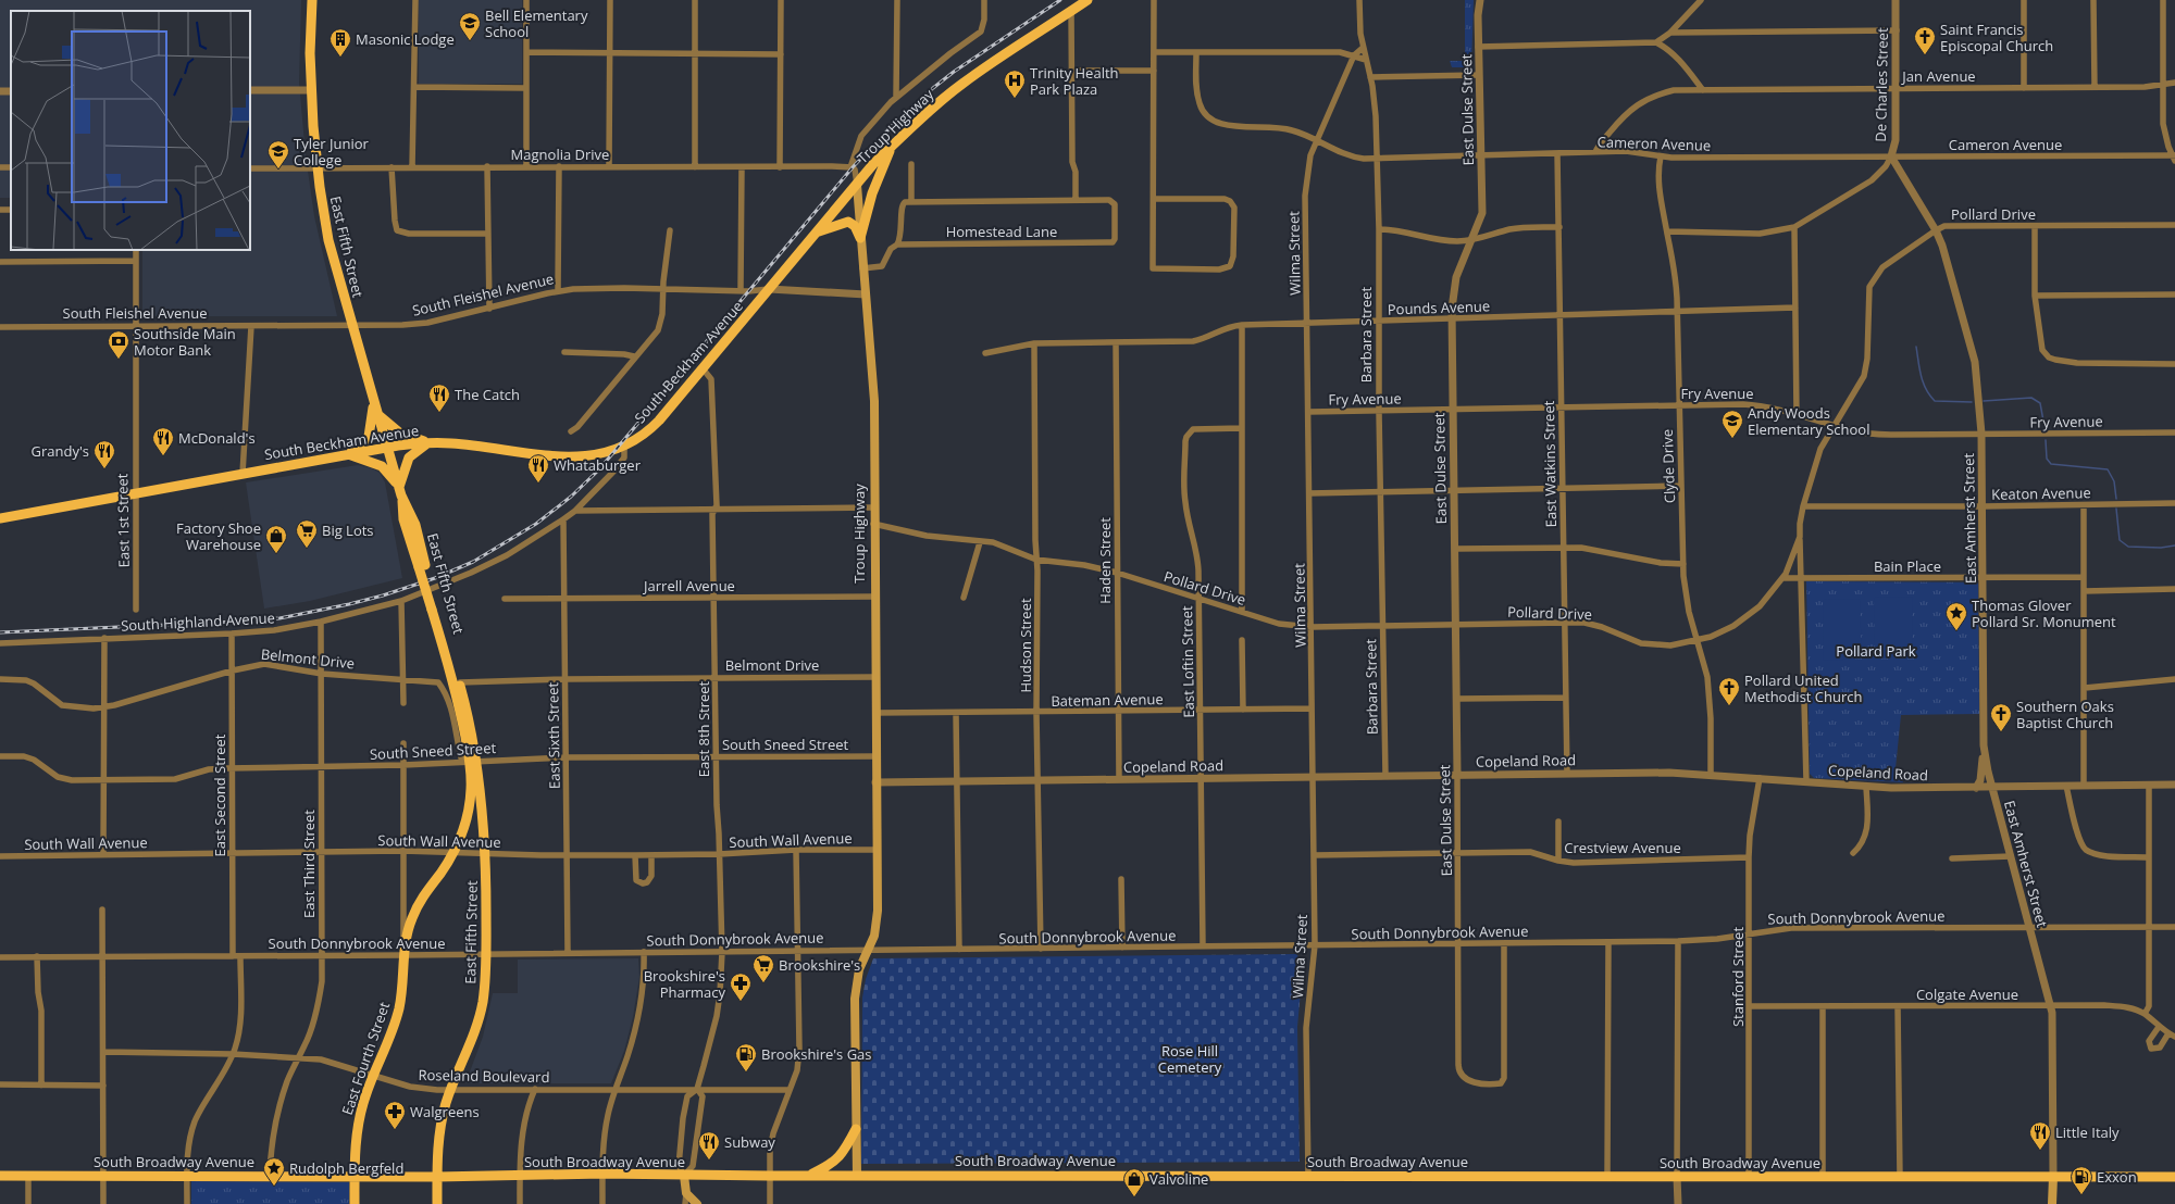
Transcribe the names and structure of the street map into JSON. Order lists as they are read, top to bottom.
{
  "streets": {
    "main road": [
      "Troup Highway",
      "East Fifth Street",
      "South Beckham Avenue",
      "East Fourth Street",
      "South Broadway Avenue"
    ],
    "street": [
      "Jan Avenue",
      "De Charles Street",
      "East Dulse Street",
      "Cameron Avenue",
      "Magnolia Drive",
      "Pollard Drive",
      "Homestead Lane",
      "Wilma Street",
      "South Fleishel Avenue",
      "Pounds Avenue",
      "Barbara Street",
      "Fry Avenue",
      "East Watkins Street",
      "Clyde Drive",
      "Keaton Avenue",
      "East Amherst Street",
      "East 1st Street",
      "Haden Street",
      "Bain Place",
      "Jarrell Avenue",
      "South Highland Avenue",
      "Hudson Street",
      "Belmont Drive",
      "East Loftin Street",
      "Bateman Avenue",
      "East 8th Street",
      "East Sixth Street",
      "South Sneed Street",
      "Copeland Road",
      "East Second Street",
      "South Wall Avenue",
      "Crestview Avenue",
      "East Third Street",
      "South Donnybrook Avenue",
      "Stanford Street",
      "Colgate Avenue",
      "Roseland Boulevard"
    ]
  },
  "crossings": [
    ["Jan Avenue", "De Charles Street"],
    ["Jan Avenue", "Cameron Avenue"],
    ["De Charles Street", "Cameron Avenue"],
    ["De Charles Street", "Clyde Drive"],
    ["De Charles Street", "East Amherst Street"],
    ["East Dulse Street", "Cameron Avenue"],
    ["East Dulse Street", "Pollard Drive"],
    ["East Dulse Street", "Pounds Avenue"],
    ["East Dulse Street", "Fry Avenue"],
    ["East Dulse Street", "Copeland Road"],
    ["East Dulse Street", "Crestview Avenue"],
    ["East Dulse Street", "South Donnybrook Avenue"],
    ["Troup Highway", "Pollard Drive"],
    ["Troup Highway", "South Fleishel Avenue"],
    ["Troup Highway", "South Beckham Avenue"],
    ["Troup Highway", "Jarrell Avenue"],
    ["Troup Highway", "Belmont Drive"],
    ["Troup Highway", "Bateman Avenue"],
    ["Troup Highway", "South Sneed Street"],
    ["Troup Highway", "Copeland Road"],
    ["Troup Highway", "South Wall Avenue"],
    ["Troup Highway", "South Donnybrook Avenue"],
    ["Troup Highway", "South Broadway Avenue"],
    ["Cameron Avenue", "Wilma Street"],
    ["Cameron Avenue", "Barbara Street"],
    ["Cameron Avenue", "East Watkins Street"],
    ["Cameron Avenue", "Clyde Drive"],
    ["Cameron Avenue", "East Amherst Street"],
    ["Magnolia Drive", "East Fifth Street"],
    ["Pollard Drive", "Wilma Street"],
    ["Pollard Drive", "Barbara Street"],
    ["Pollard Drive", "Fry Avenue"],
    ["Pollard Drive", "East Watkins Street"],
    ["Pollard Drive", "Clyde Drive"],
    ["Pollard Drive", "Keaton Avenue"],
    ["Pollard Drive", "East Amherst Street"],
    ["Pollard Drive", "Haden Street"],
    ["Pollard Drive", "Bain Place"],
    ["Pollard Drive", "Hudson Street"],
    ["Pollard Drive", "East Loftin Street"],
    ["East Fifth Street", "South Fleishel Avenue"],
    ["East Fifth Street", "South Beckham Avenue"],
    ["East Fifth Street", "Belmont Drive"],
    ["East Fifth Street", "South Sneed Street"],
    ["East Fifth Street", "South Wall Avenue"],
    ["East Fifth Street", "South Donnybrook Avenue"],
    ["East Fifth Street", "East Fourth Street"],
    ["East Fifth Street", "Roseland Boulevard"],
    ["East Fifth Street", "South Broadway Avenue"],
    ["Wilma Street", "Pounds Avenue"],
    ["Wilma Street", "Barbara Street"],
    ["Wilma Street", "Fry Avenue"],
    ["Wilma Street", "Bateman Avenue"],
    ["Wilma Street", "Copeland Road"],
    ["Wilma Street", "Crestview Avenue"],
    ["Wilma Street", "South Donnybrook Avenue"],
    ["Wilma Street", "South Broadway Avenue"],
    ["South Fleishel Avenue", "South Beckham Avenue"],
    ["South Fleishel Avenue", "East 1st Street"],
    ["Pounds Avenue", "Barbara Street"],
    ["Pounds Avenue", "East Watkins Street"],
    ["Pounds Avenue", "Clyde Drive"],
    ["Pounds Avenue", "Haden Street"],
    ["Pounds Avenue", "Hudson Street"],
    ["Barbara Street", "Fry Avenue"],
    ["Barbara Street", "Copeland Road"],
    ["South Beckham Avenue", "East 1st Street"],
    ["South Beckham Avenue", "South Highland Avenue"],
    ["South Beckham Avenue", "East 8th Street"],
    ["Fry Avenue", "East Watkins Street"],
    ["Fry Avenue", "Clyde Drive"],
    ["Fry Avenue", "East Amherst Street"],
    ["East Watkins Street", "Copeland Road"],
    ["Clyde Drive", "Copeland Road"],
    ["Keaton Avenue", "East Amherst Street"],
    ["East Amherst Street", "Bain Place"],
    ["East Amherst Street", "Copeland Road"],
    ["East Amherst Street", "South Donnybrook Avenue"],
    ["East Amherst Street", "Colgate Avenue"],
    ["East Amherst Street", "South Broadway Avenue"],
    ["Haden Street", "Bateman Avenue"],
    ["Haden Street", "Copeland Road"],
    ["Jarrell Avenue", "East 8th Street"],
    ["Jarrell Avenue", "East Sixth Street"],
    ["South Highland Avenue", "East Sixth Street"],
    ["South Highland Avenue", "East Second Street"],
    ["South Highland Avenue", "East Third Street"],
    ["Hudson Street", "Bateman Avenue"],
    ["Hudson Street", "Copeland Road"],
    ["Hudson Street", "South Donnybrook Avenue"],
    ["Belmont Drive", "East 8th Street"],
    ["Belmont Drive", "East Sixth Street"],
    ["Belmont Drive", "South Sneed Street"],
    ["Belmont Drive", "East Second Street"],
    ["Belmont Drive", "East Third Street"],
    ["East Loftin Street", "Bateman Avenue"],
    ["East Loftin Street", "Copeland Road"],
    ["East Loftin Street", "South Donnybrook Avenue"],
    ["East 8th Street", "South Sneed Street"],
    ["East 8th Street", "South Wall Avenue"],
    ["East 8th Street", "South Donnybrook Avenue"],
    ["East 8th Street", "Roseland Boulevard"],
    ["East 8th Street", "South Broadway Avenue"],
    ["East Sixth Street", "South Sneed Street"],
    ["East Sixth Street", "South Wall Avenue"],
    ["East Sixth Street", "South Donnybrook Avenue"],
    ["South Sneed Street", "East Second Street"],
    ["South Sneed Street", "East Third Street"],
    ["South Sneed Street", "East Fourth Street"],
    ["Copeland Road", "Stanford Street"],
    ["East Second Street", "South Wall Avenue"],
    ["East Second Street", "South Donnybrook Avenue"],
    ["South Wall Avenue", "East Third Street"],
    ["South Wall Avenue", "East Fourth Street"],
    ["Crestview Avenue", "Stanford Street"],
    ["East Third Street", "South Donnybrook Avenue"],
    ["East Third Street", "Roseland Boulevard"],
    ["East Third Street", "South Broadway Avenue"],
    ["South Donnybrook Avenue", "Stanford Street"],
    ["South Donnybrook Avenue", "East Fourth Street"],
    ["Stanford Street", "Colgate Avenue"],
    ["Stanford Street", "South Broadway Avenue"],
    ["East Fourth Street", "Roseland Boulevard"],
    ["East Fourth Street", "South Broadway Avenue"]
  ],
  "parks": ["Pollard Park", "Rose Hill Cemetery"],
  "places": {
    "school or university": ["Bell Elementary School", "Tyler Junior College", "Andy Woods Elementary School"],
    "church": ["Saint Francis Episcopal Church", "Pollard United Methodist Church", "Southern Oaks Baptist Church"],
    "building": ["Masonic Lodge"],
    "hospital": ["Trinity Health Park Plaza"],
    "bank": ["Southside Main Motor Bank"],
    "restaurant": [
      "The Catch",
      "McDonald's",
      "Grandy's",
      "Whataburger",
      "Little Italy",
      "Subway"
    ],
    "supermarket": ["Big Lots", "Brookshire's"],
    "shop": ["Factory Shoe Warehouse", "Valvoline"],
    "place": ["Thomas Glover Pollard Sr. Monument", "Rudolph Bergfeld"],
    "pharmacy": ["Brookshire's Pharmacy", "Walgreens"],
    "fuel station": ["Brookshire's Gas", "Exxon"]
  }
}
